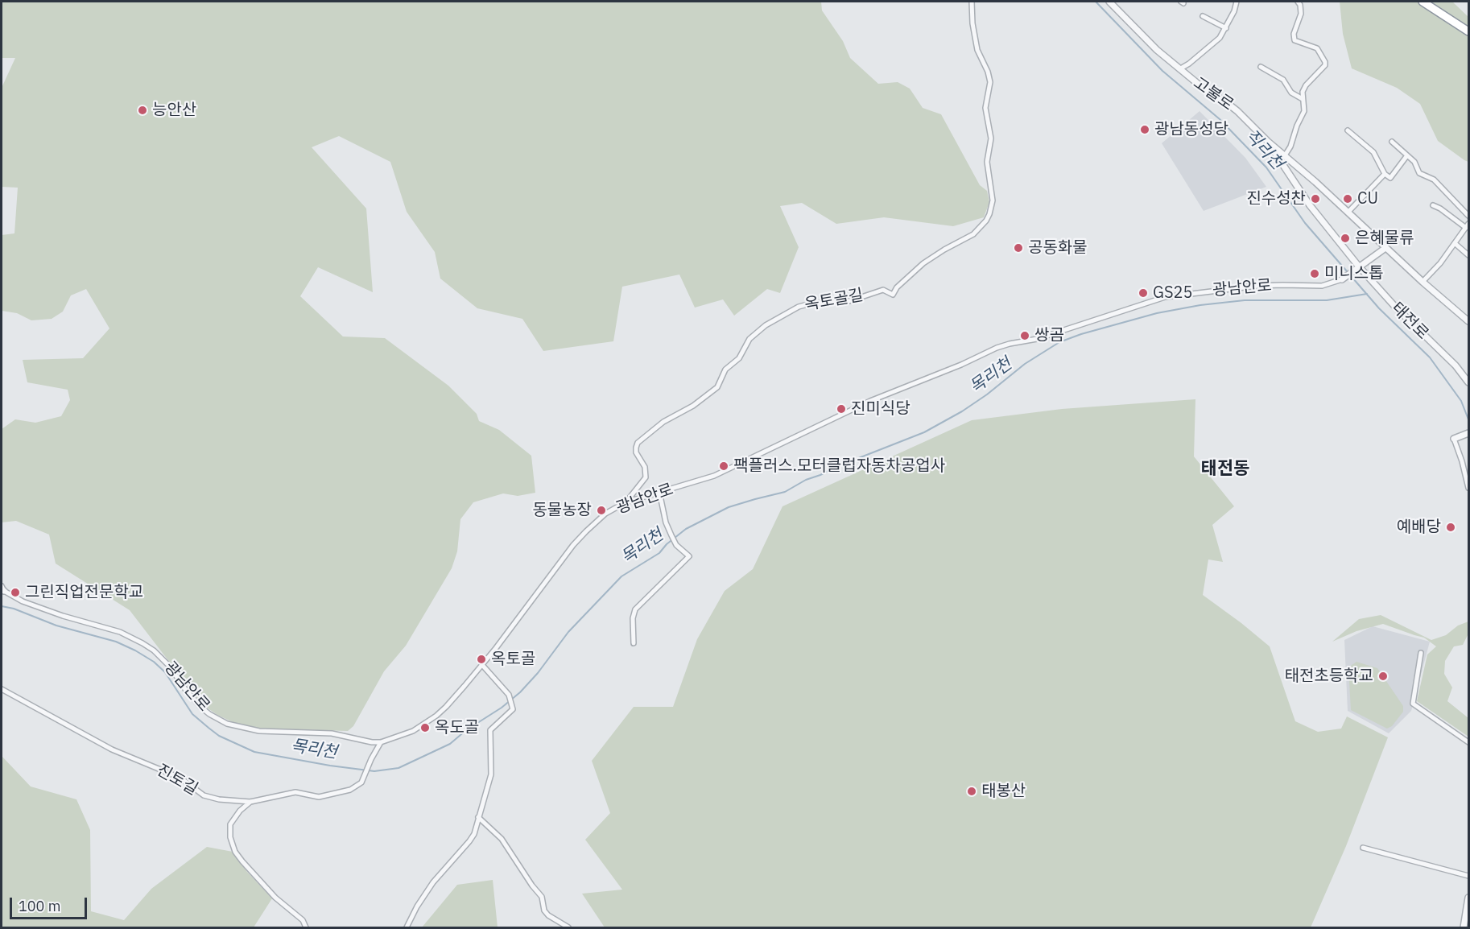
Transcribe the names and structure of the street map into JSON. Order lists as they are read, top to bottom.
{
  "streets": {
    "street": [
      "고불로",
      "광남안로",
      "옥토골길",
      "태전로",
      "진토길"
    ]
  },
  "crossings": [
    ["고불로", "태전로"],
    ["광남안로", "옥토골길"],
    ["광남안로", "진토길"]
  ],
  "districts": ["태전동"],
  "water": ["직리천", "목리천"],
  "places": [
    "능안산",
    "광남동성당",
    "진수성찬",
    "CU",
    "은혜물류",
    "공동화물",
    "미니스톱",
    "GS25",
    "쌍곰",
    "진미식당",
    "팩플러스.모터클럽자동차공업사",
    "동물농장",
    "예배당",
    "그린직업전문학교",
    "옥토골",
    "태전초등학교",
    "옥도골",
    "태봉산"
  ],
  "scale_bar": "100 m"
}
